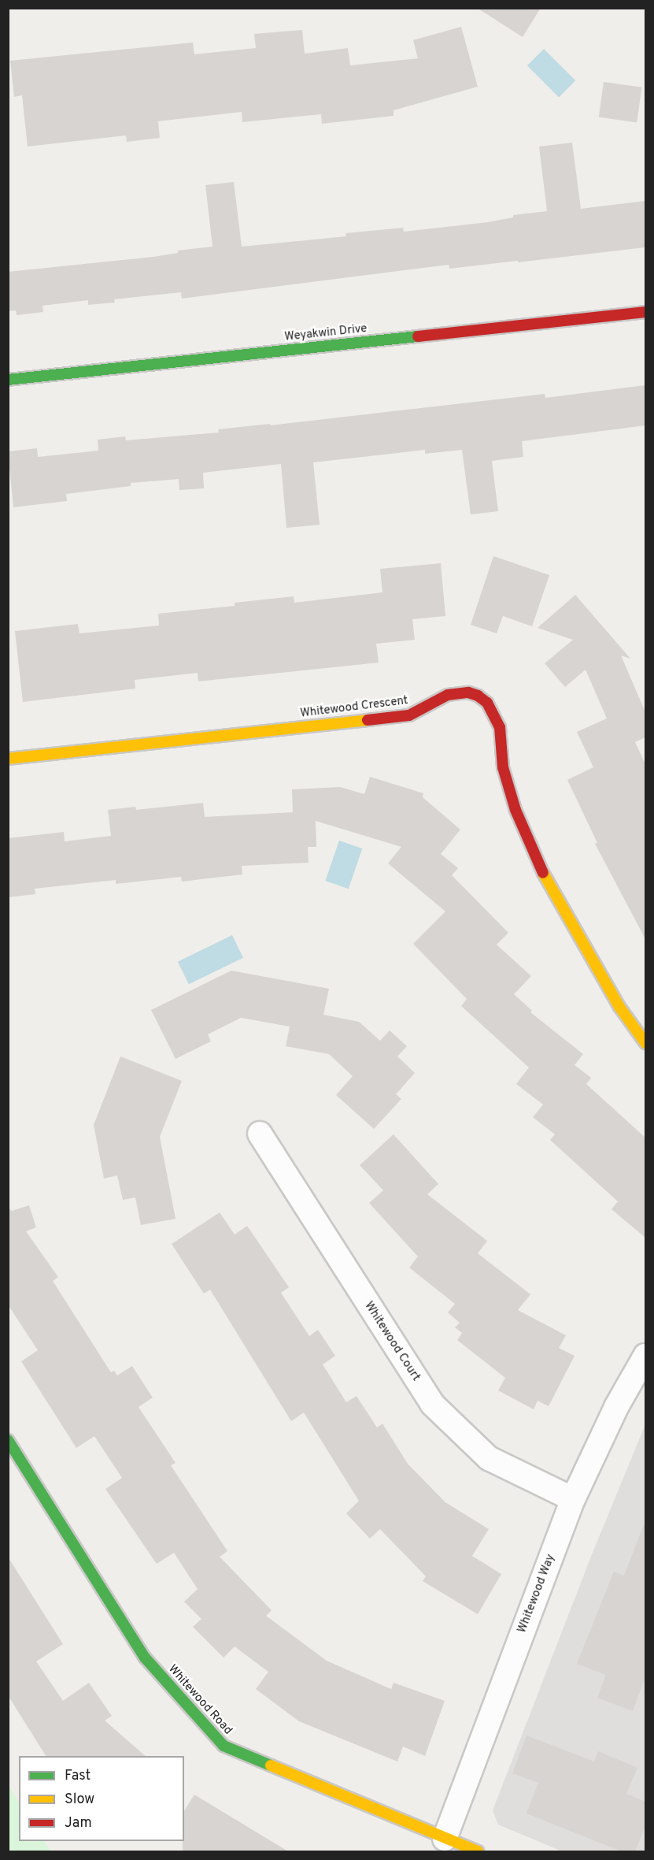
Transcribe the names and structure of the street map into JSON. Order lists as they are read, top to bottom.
{
  "streets": {
    "street": [
      "Weyakwin Drive",
      "Whitewood Crescent",
      "Whitewood Court",
      "Whitewood Way",
      "Whitewood Road"
    ]
  },
  "crossings": [
    ["Whitewood Court", "Whitewood Way"],
    ["Whitewood Way", "Whitewood Road"]
  ],
  "legend": ["Fast", "Slow", "Jam"]
}
